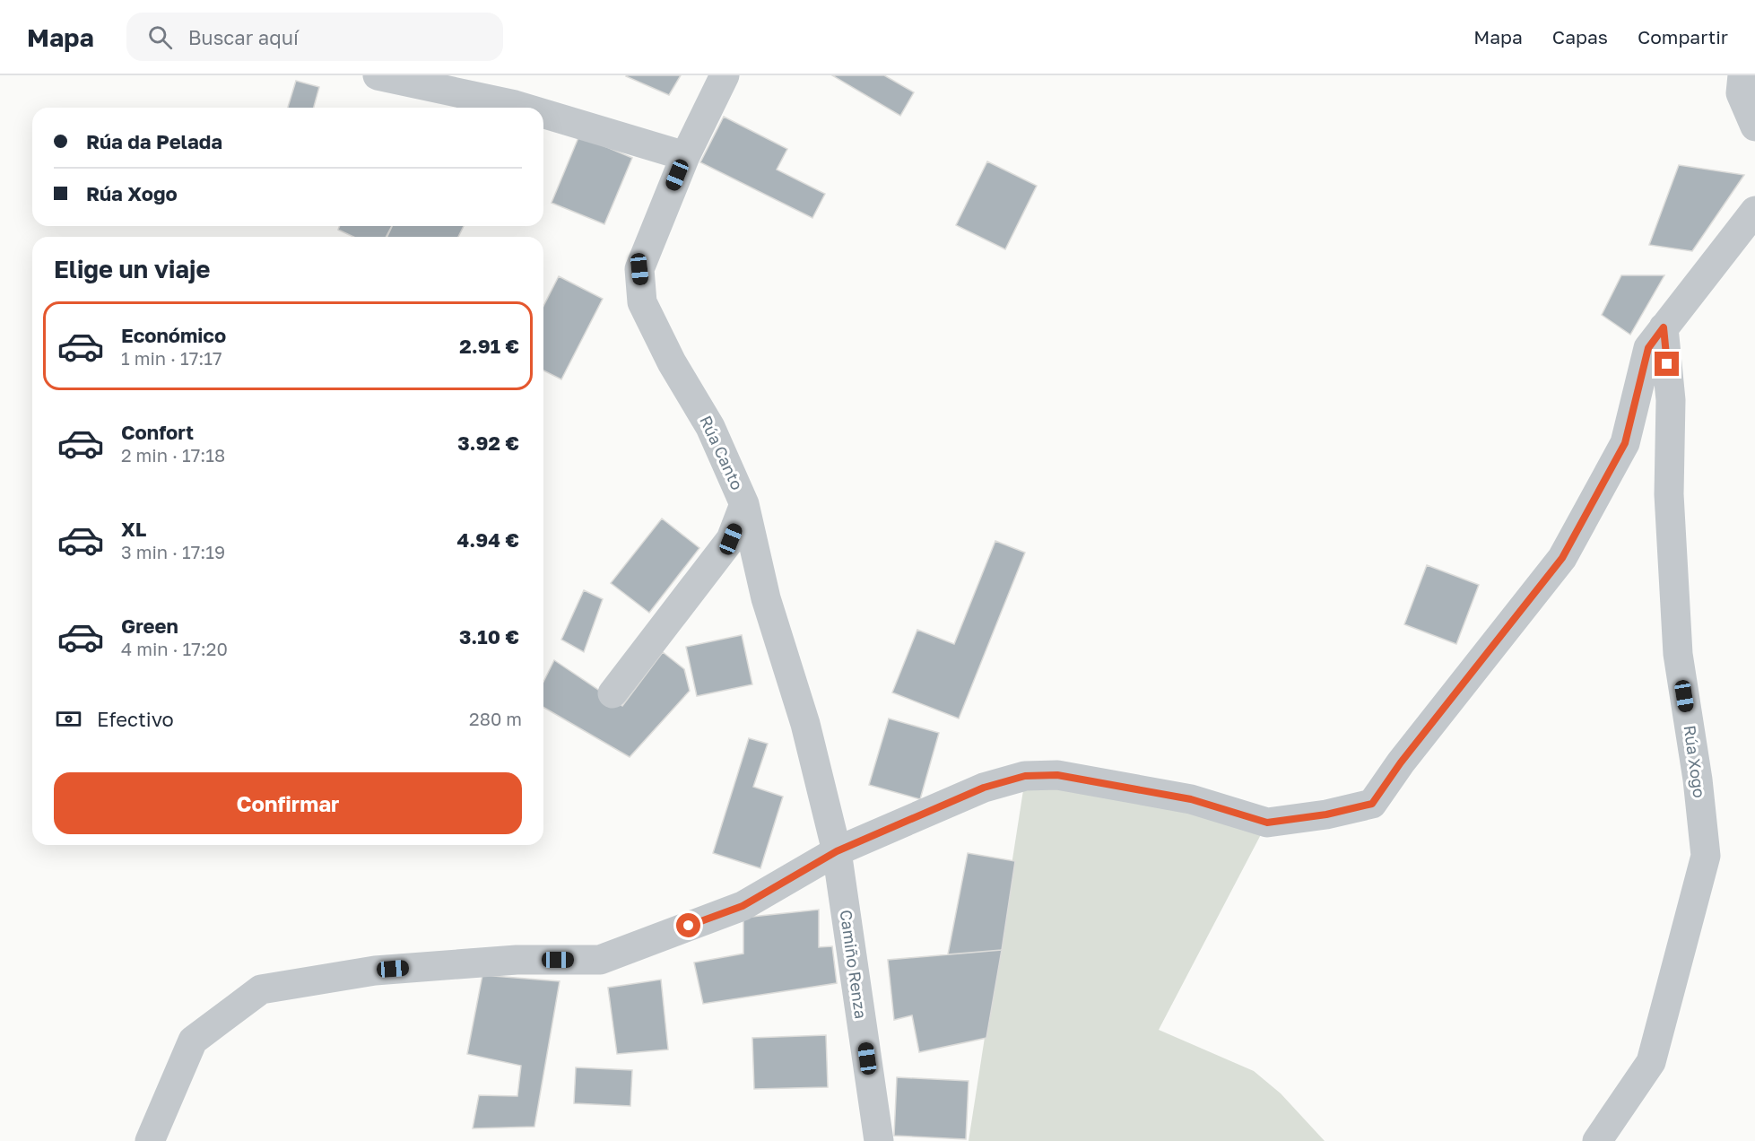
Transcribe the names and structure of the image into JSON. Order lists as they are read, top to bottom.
{
  "streets": {
    "street": ["Rúa Canto", "Rúa Xogo", "Camiño Renza"]
  },
  "crossings": [
    ["Rúa Canto", "Camiño Renza"]
  ],
  "page": {
    "header": "Mapa",
    "search": "Buscar aquí",
    "nav": ["Mapa", "Capas", "Compartir"],
    "banner": ["Rúa da Pelada", "Rúa Xogo"],
    "heading": "Elige un viaje",
    "list": [
      {
        "name": "Económico",
        "note": "1 min · 17:17",
        "value": "2.91 €"
      },
      {
        "name": "Confort",
        "note": "2 min · 17:18",
        "value": "3.92 €"
      },
      {
        "name": "XL",
        "note": "3 min · 17:19",
        "value": "4.94 €"
      },
      {
        "name": "Green",
        "note": "4 min · 17:20",
        "value": "3.10 €"
      }
    ],
    "pay": ["Efectivo", "280 m"],
    "buttons": "Confirmar"
  }
}
